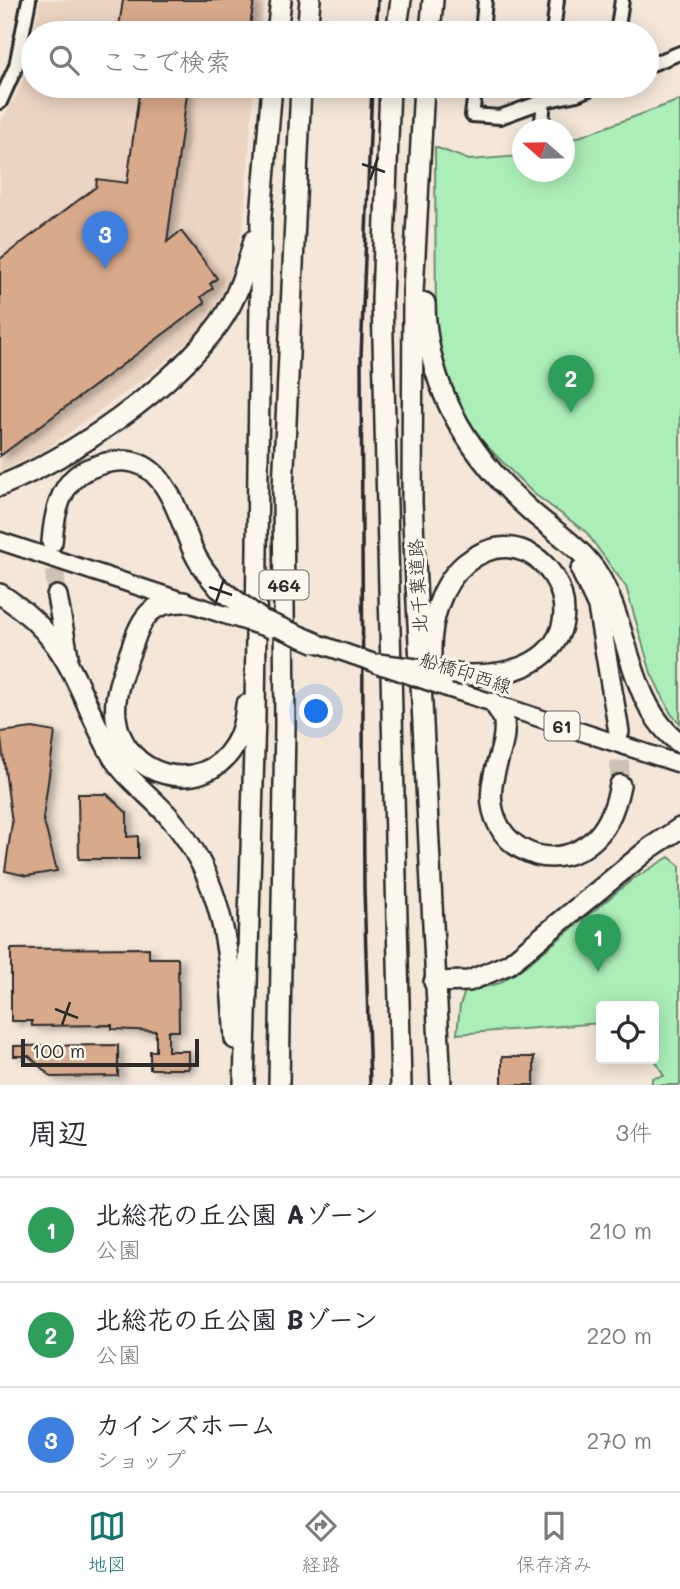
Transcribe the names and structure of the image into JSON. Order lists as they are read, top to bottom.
{
  "streets": {
    "highway": ["464", "北千葉道路"],
    "main road": ["船橋印西線", "61"]
  },
  "scale_bar": "100 m",
  "north": "left",
  "page": {
    "search": "ここで検索",
    "pins": ["3", "2", "1"],
    "scale": "100 m",
    "heading": ["周辺", "3件"],
    "list": [
      {
        "mark": "1",
        "name": "北総花の丘公園 Aゾーン",
        "note": "公園",
        "value": "210 m"
      },
      {
        "mark": "2",
        "name": "北総花の丘公園 Bゾーン",
        "note": "公園",
        "value": "220 m"
      },
      {
        "mark": "3",
        "name": "カインズホーム",
        "note": "ショップ",
        "value": "270 m"
      }
    ],
    "nav": ["地図", "経路", "保存済み"]
  }
}
